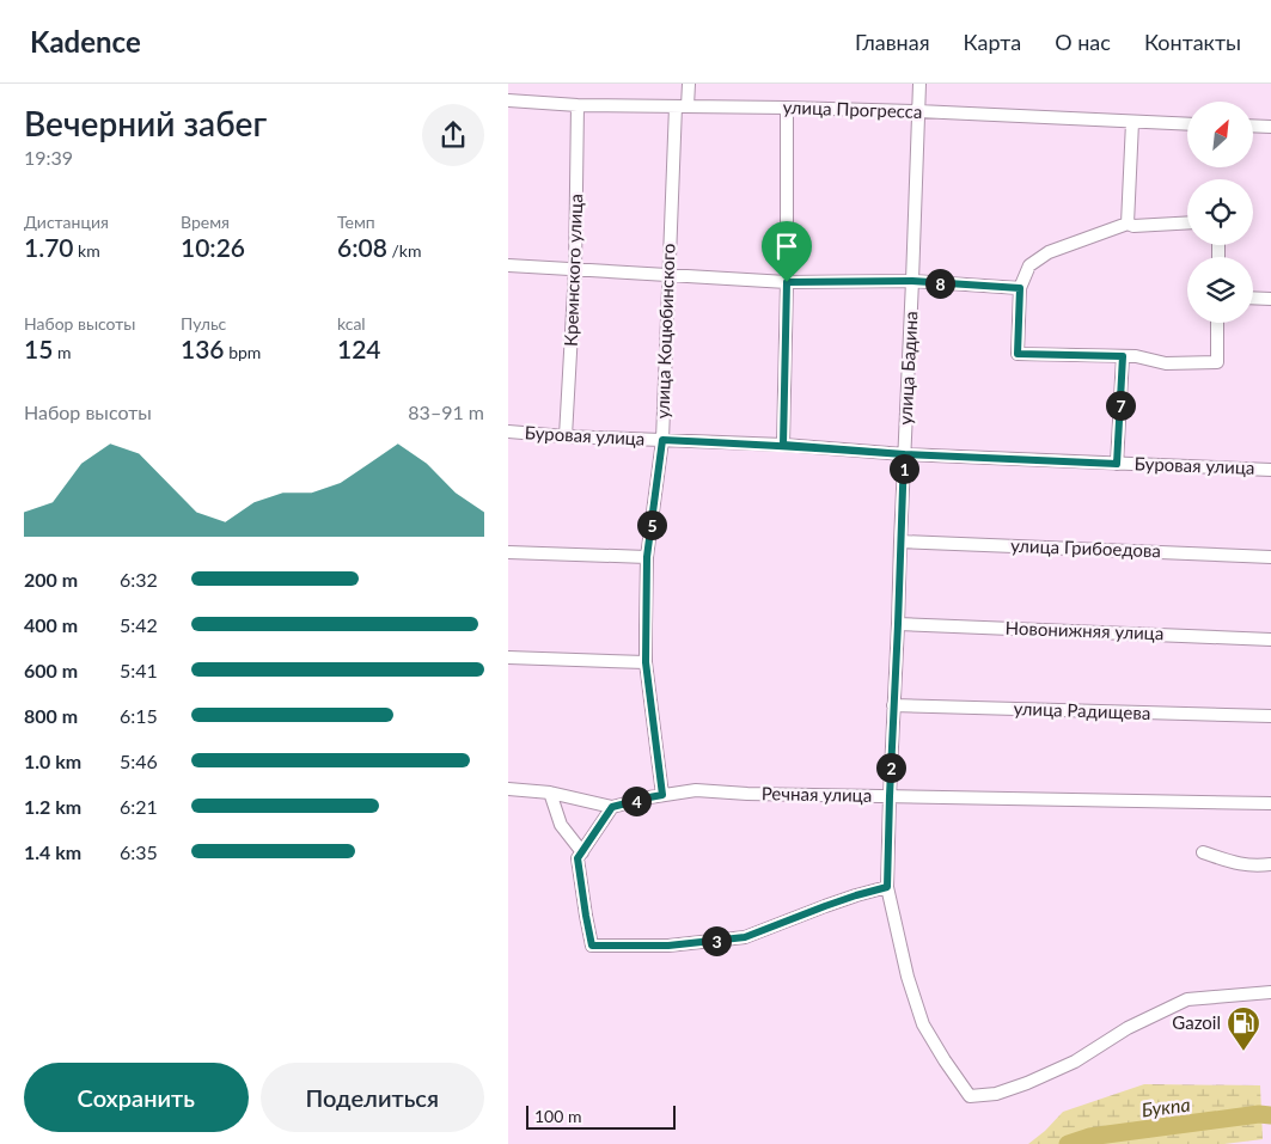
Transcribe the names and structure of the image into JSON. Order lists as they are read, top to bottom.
{
  "streets": {
    "street": [
      "улица Прогресса",
      "Кремнского улица",
      "улица Коцюбинского",
      "улица Бадина",
      "Буровая улица",
      "улица Грибоедова",
      "Новонижняя улица",
      "улица Радищева",
      "Речная улица"
    ]
  },
  "crossings": [
    ["улица Прогресса", "Кремнского улица"],
    ["улица Прогресса", "улица Коцюбинского"],
    ["улица Прогресса", "улица Бадина"],
    ["Кремнского улица", "Буровая улица"],
    ["улица Коцюбинского", "Буровая улица"],
    ["улица Коцюбинского", "Речная улица"],
    ["улица Бадина", "Буровая улица"],
    ["улица Бадина", "улица Грибоедова"],
    ["улица Бадина", "Новонижняя улица"],
    ["улица Бадина", "улица Радищева"],
    ["улица Бадина", "Речная улица"]
  ],
  "water": ["Букпа"],
  "places": {
    "fuel station": ["Gazoil"]
  },
  "scale_bar": "100 m",
  "north": "top right",
  "page": {
    "header": "Kadence",
    "nav": [
      "Главная",
      "Карта",
      "О нас",
      "Контакты"
    ],
    "heading": ["Вечерний забег", "19:39"],
    "stats": [
      ["Дистанция", "1.70 km"],
      ["Время", "10:26"],
      ["Темп", "6:08 /km"],
      ["Набор высоты", "15 m"],
      ["Пульс", "136 bpm"],
      ["kcal", "124"]
    ],
    "pins": [
      "8",
      "7",
      "1",
      "5",
      "2",
      "4",
      "3"
    ],
    "chart": ["Набор высоты", "83–91 m"],
    "list": [
      {
        "name": "200 m",
        "note": "6:32"
      },
      {
        "name": "400 m",
        "note": "5:42"
      },
      {
        "name": "600 m",
        "note": "5:41"
      },
      {
        "name": "800 m",
        "note": "6:15"
      },
      {
        "name": "1.0 km",
        "note": "5:46"
      },
      {
        "name": "1.2 km",
        "note": "6:21"
      },
      {
        "name": "1.4 km",
        "note": "6:35"
      }
    ],
    "buttons": ["Сохранить", "Поделиться"],
    "scale": "100 m"
  }
}
